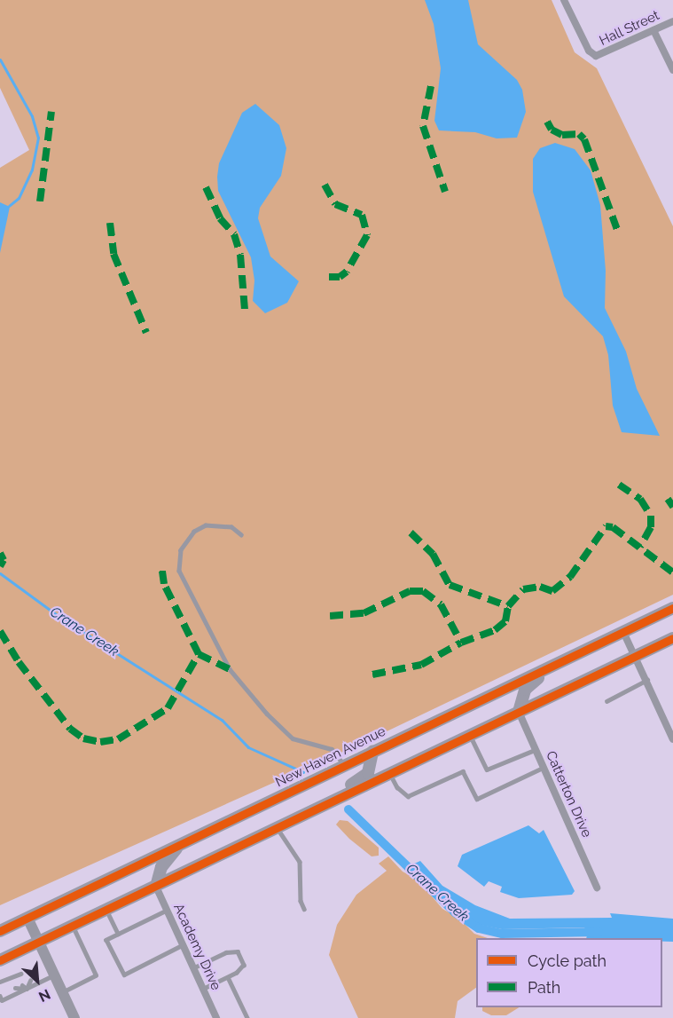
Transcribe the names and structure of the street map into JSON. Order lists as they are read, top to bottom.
{
  "streets": {
    "main road": ["New Haven Avenue"],
    "street": ["Hall Street", "Catterton Drive", "Academy Drive"]
  },
  "water": ["Crane Creek"],
  "legend": ["Cycle path", "Path"],
  "north": "bottom right"
}
